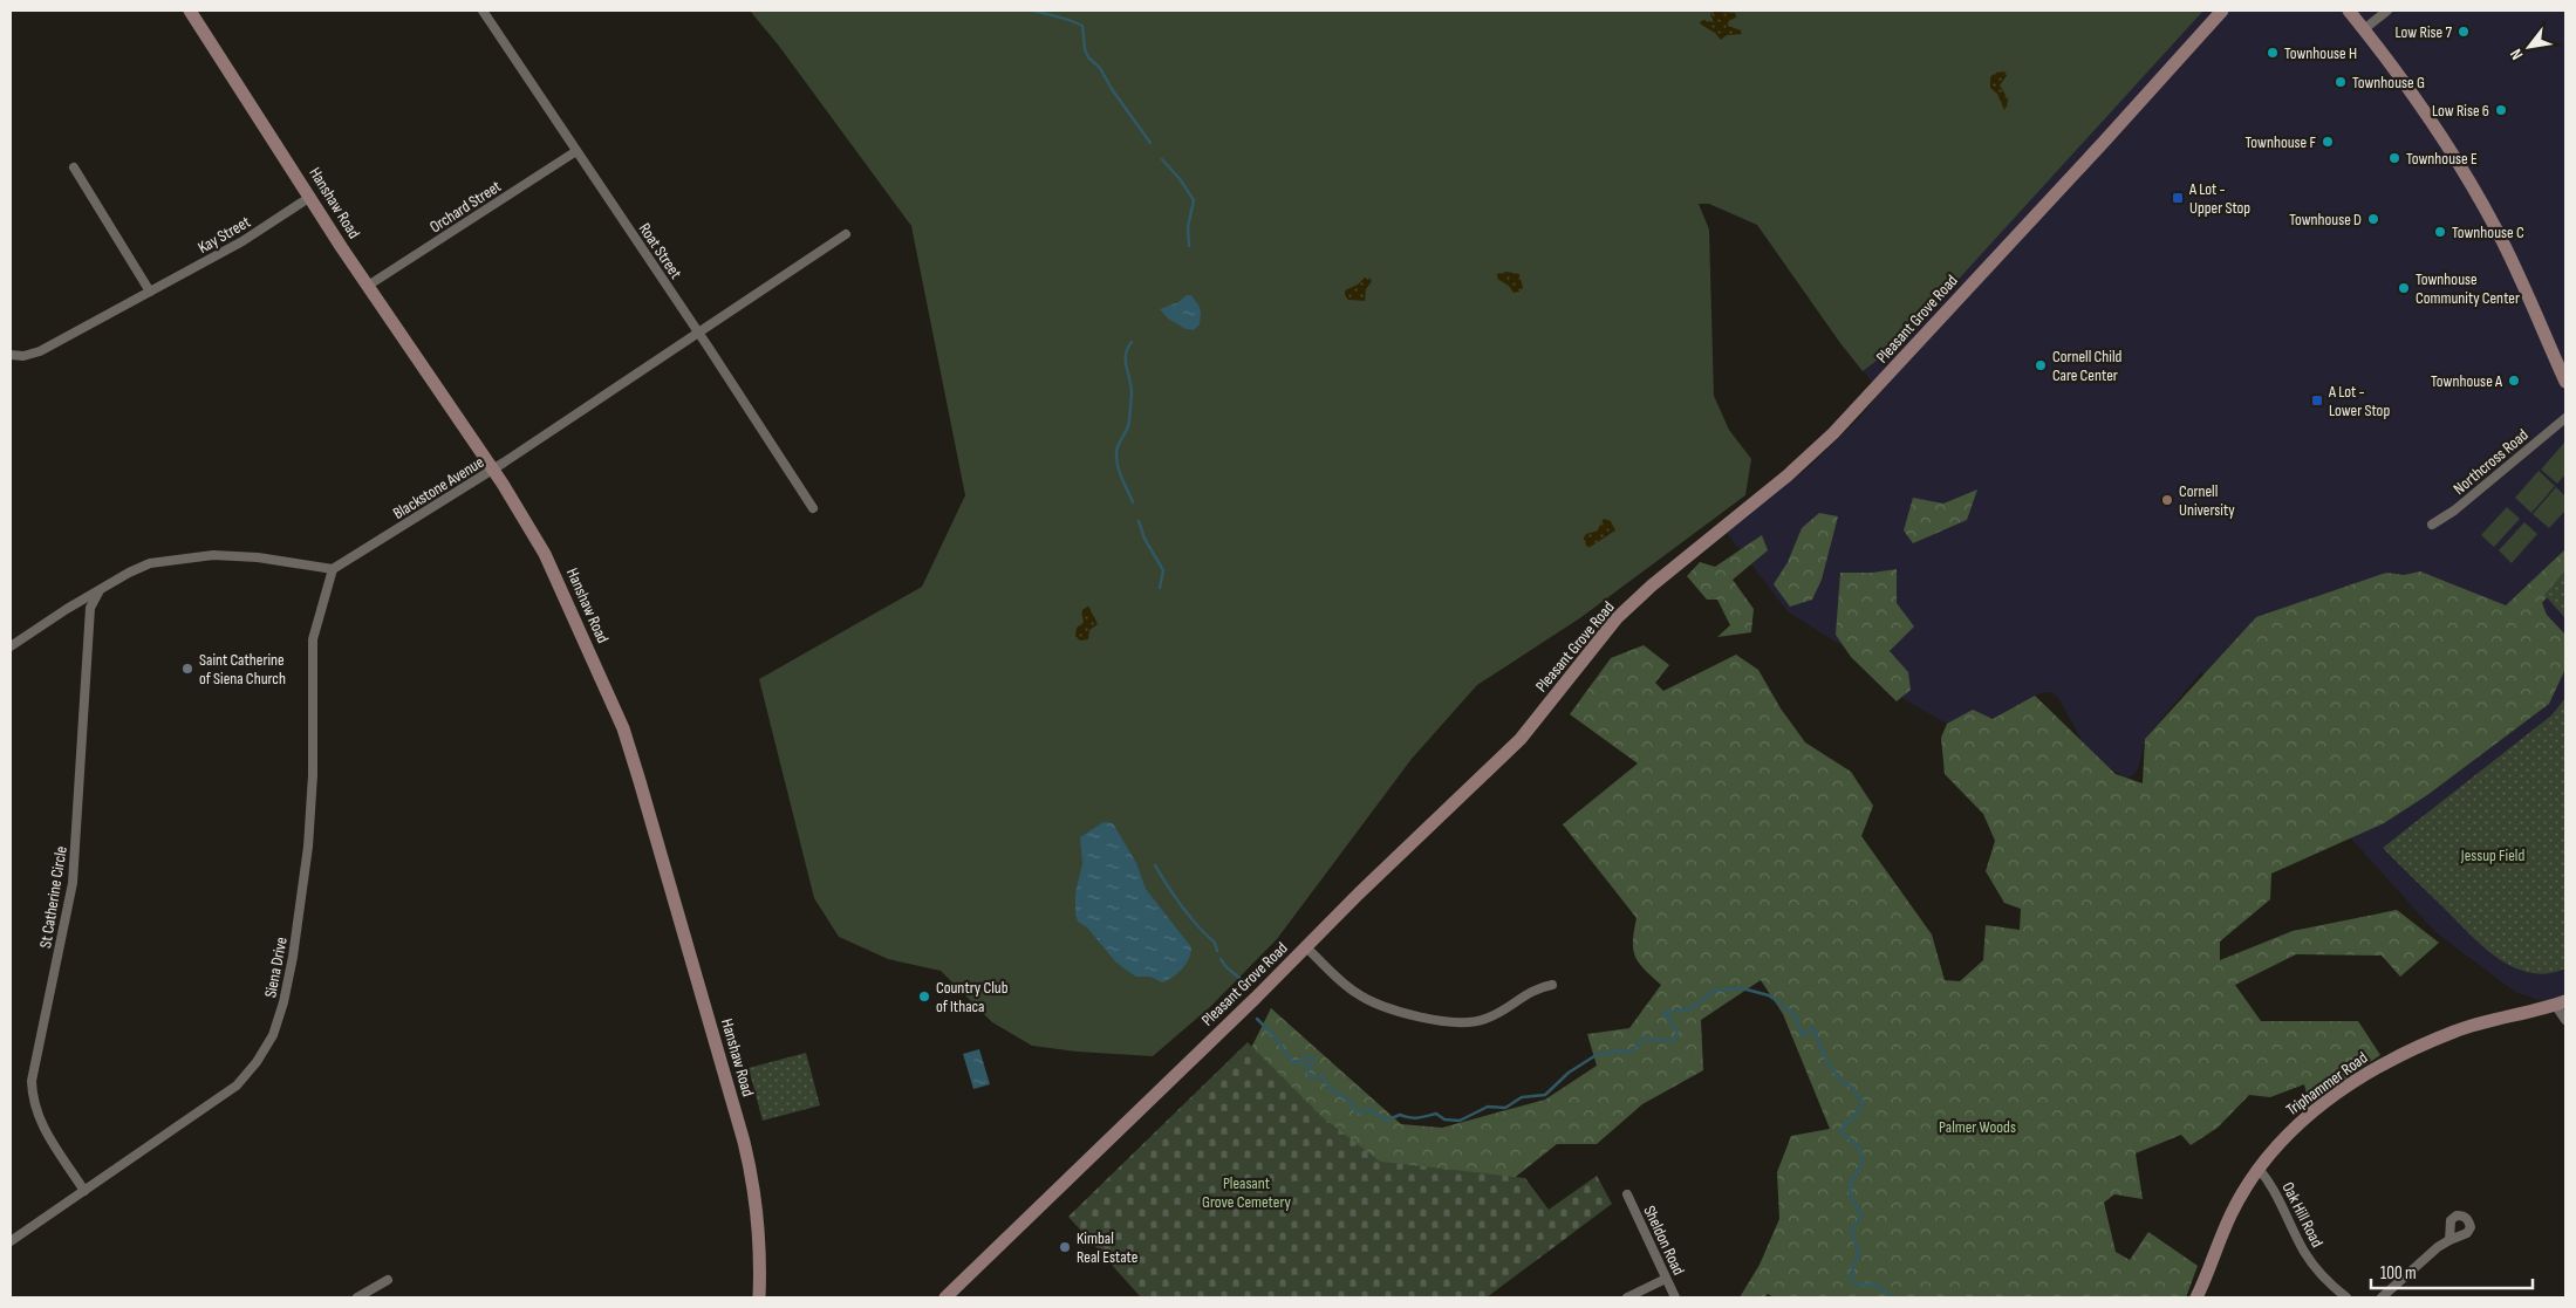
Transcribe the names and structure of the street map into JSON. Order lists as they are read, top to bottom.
{
  "streets": {
    "street": [
      "Hanshaw Road",
      "Orchard Street",
      "Kay Street",
      "Roat Street",
      "Pleasant Grove Road",
      "Northcross Road",
      "Blackstone Avenue",
      "St Catherine Circle",
      "Siena Drive",
      "Triphammer Road",
      "Oak Hill Road",
      "Sheldon Road"
    ]
  },
  "crossings": [
    ["Hanshaw Road", "Orchard Street"],
    ["Hanshaw Road", "Kay Street"],
    ["Hanshaw Road", "Blackstone Avenue"],
    ["Orchard Street", "Roat Street"],
    ["Roat Street", "Blackstone Avenue"],
    ["Blackstone Avenue", "Siena Drive"],
    ["St Catherine Circle", "Siena Drive"],
    ["Triphammer Road", "Oak Hill Road"]
  ],
  "parks": ["Jessup Field", "Palmer Woods", "Pleasant Grove Cemetery"],
  "places": {
    "other": [
      "Low Rise 7",
      "Townhouse H",
      "Townhouse G",
      "Low Rise 6",
      "Townhouse F",
      "Townhouse E",
      "Townhouse D",
      "Townhouse C",
      "Townhouse Community Center",
      "Cornell Child Care Center",
      "Townhouse A",
      "Cornell University",
      "Saint Catherine of Siena Church",
      "Country Club of Ithaca",
      "Kimbal Real Estate"
    ],
    "transit": ["A Lot - Upper Stop", "A Lot - Lower Stop"]
  },
  "scale_bar": "100 m",
  "north": "bottom left"
}
